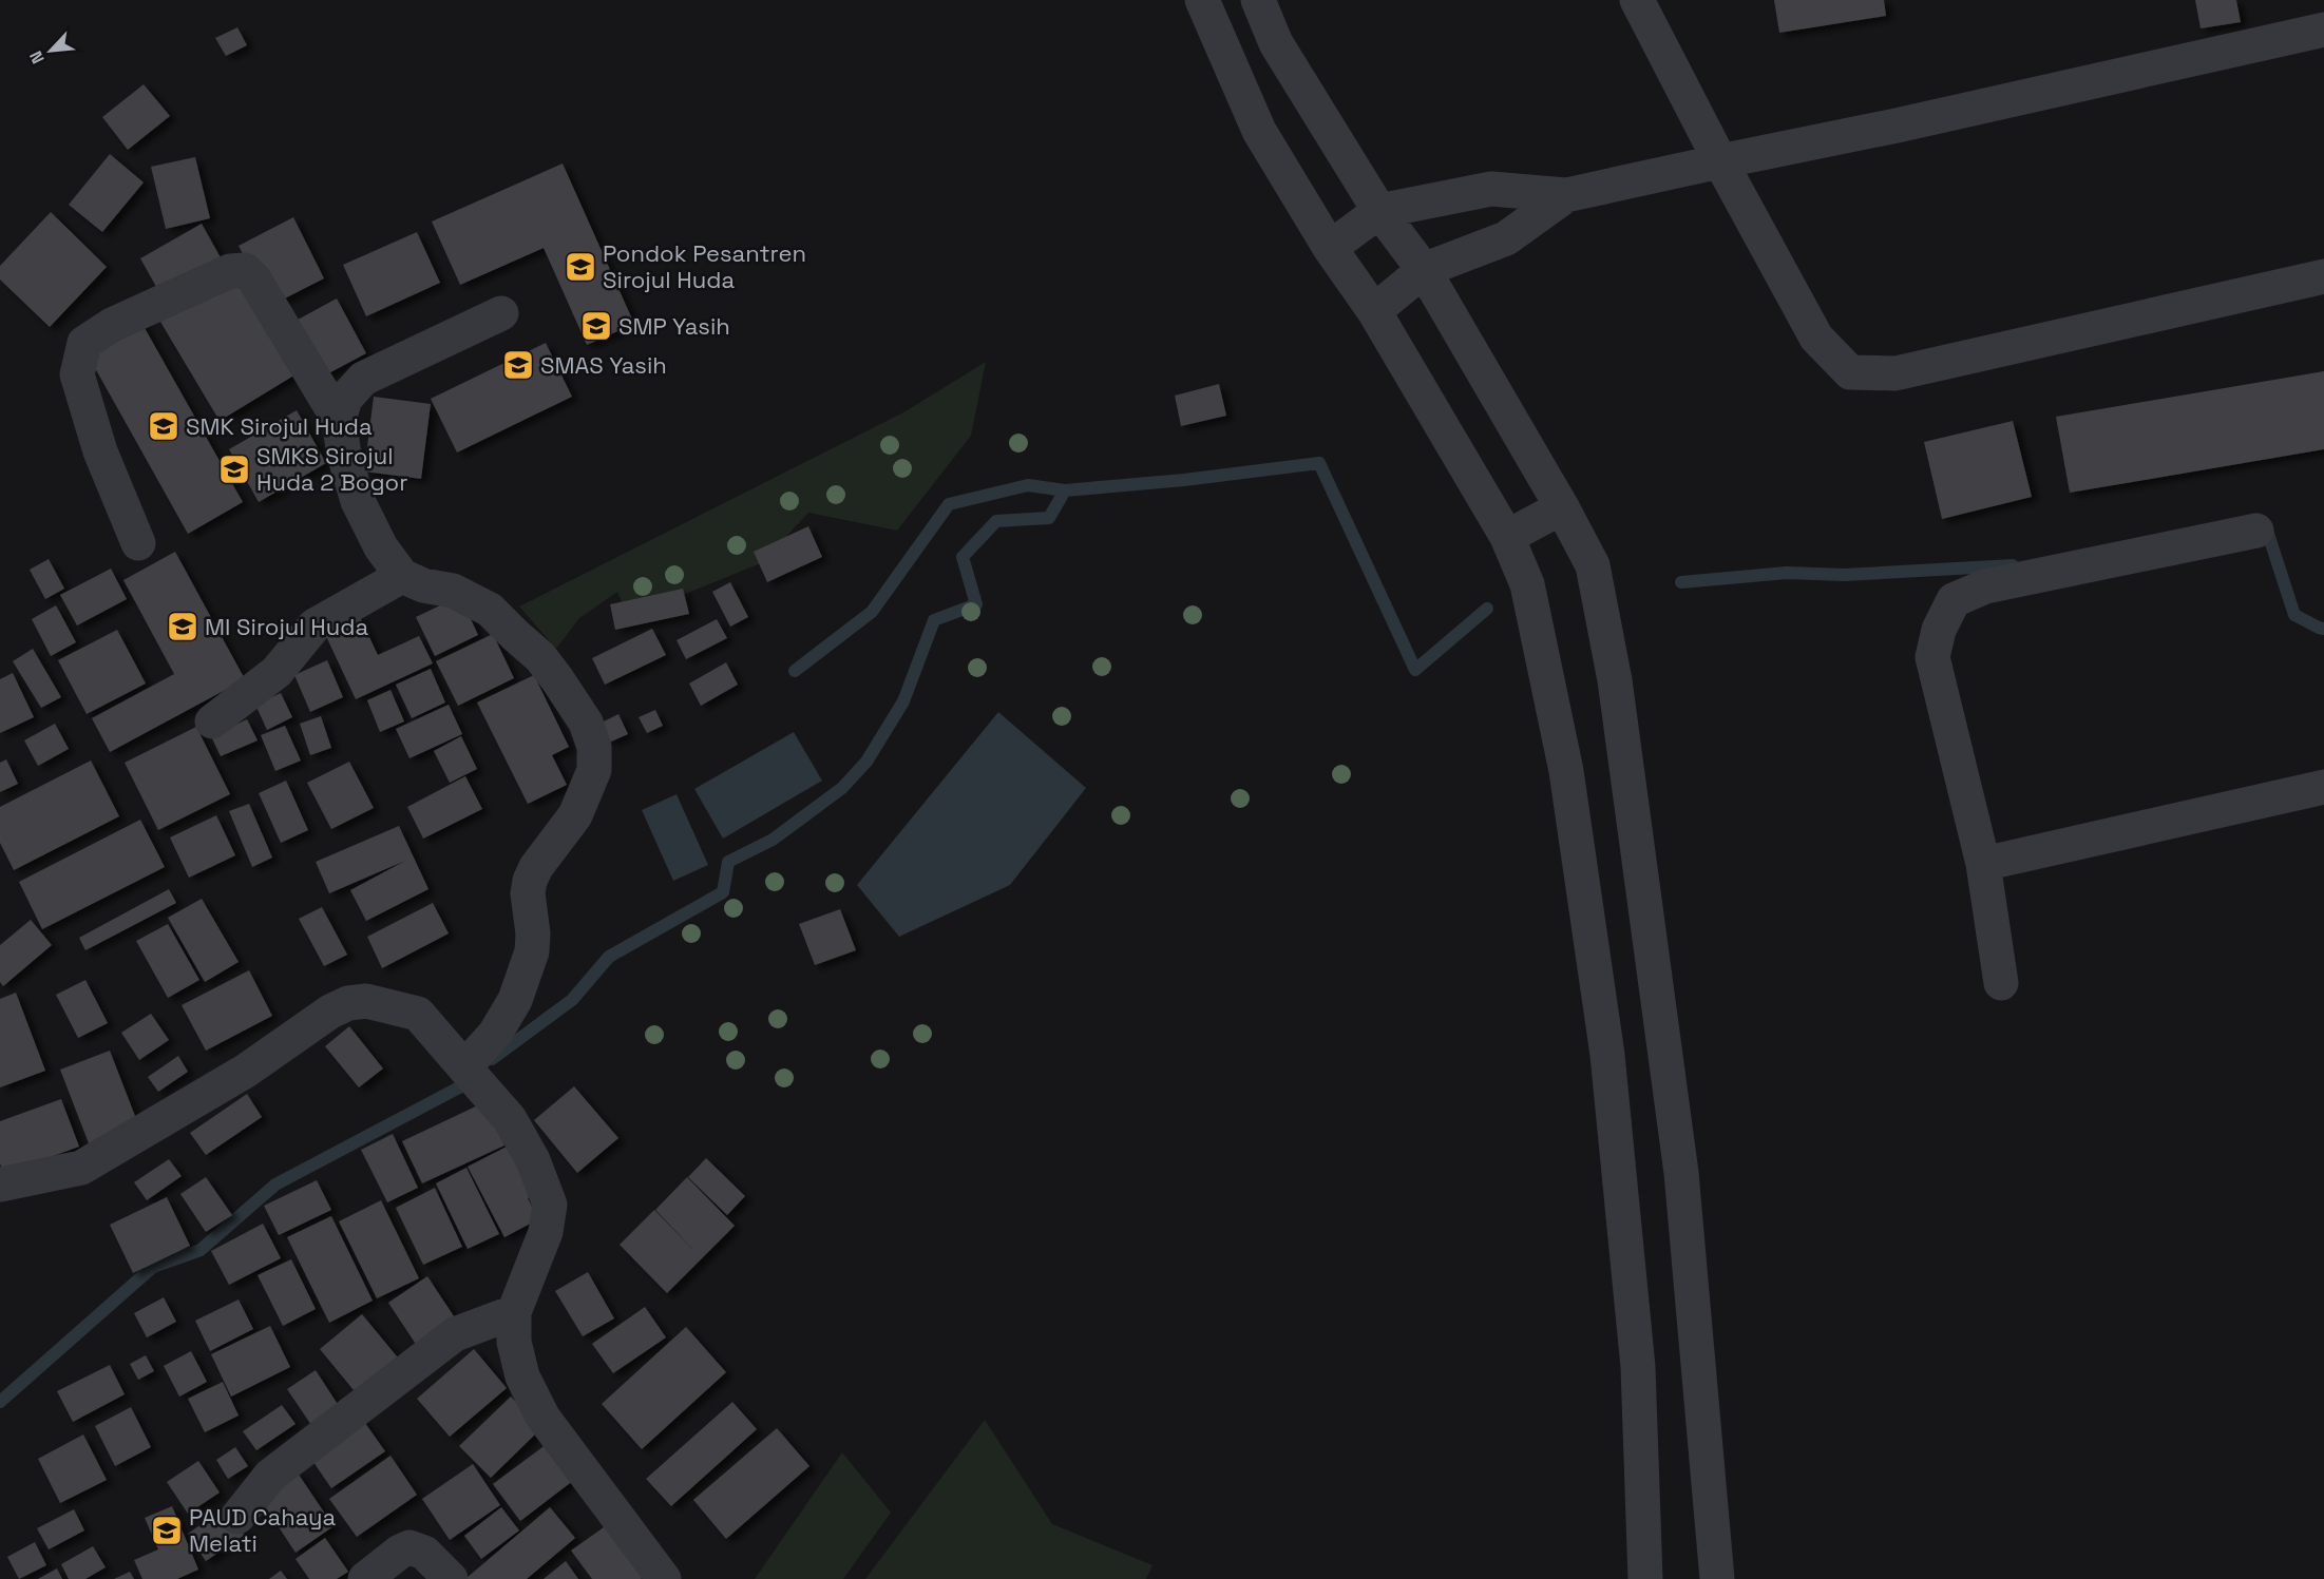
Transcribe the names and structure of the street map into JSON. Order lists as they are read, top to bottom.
{
  "places": {
    "school or university": [
      "Pondok Pesantren Sirojul Huda",
      "SMP Yasih",
      "SMAS Yasih",
      "SMK Sirojul Huda",
      "SMKS Sirojul Huda 2 Bogor",
      "MI Sirojul Huda",
      "PAUD Cahaya Melati"
    ]
  },
  "north": "bottom left"
}
